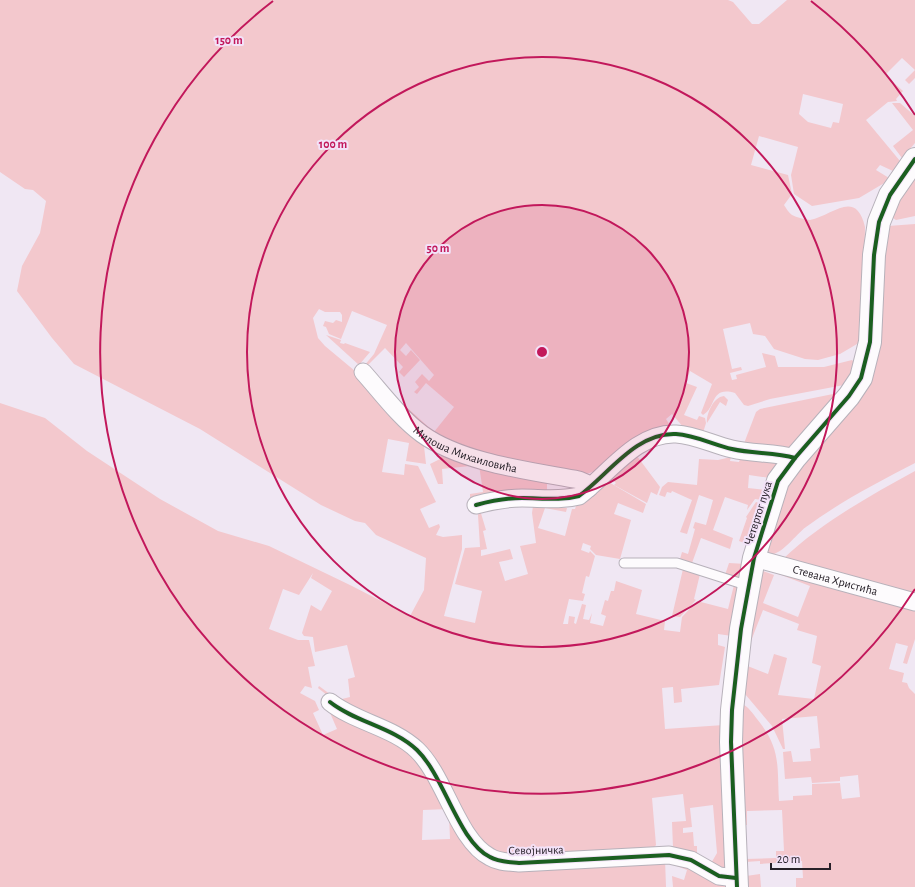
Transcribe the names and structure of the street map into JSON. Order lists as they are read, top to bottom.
{
  "streets": {
    "street": [
      "Милоша Михаиловића",
      "Четвртог пука",
      "Стевана Христића",
      "Севојничка"
    ]
  },
  "crossings": [
    ["Четвртог пука", "Стевана Христића"],
    ["Четвртог пука", "Севојничка"]
  ],
  "scale_bar": "20 m",
  "rings": ["150 m", "100 m", "50 m"]
}
